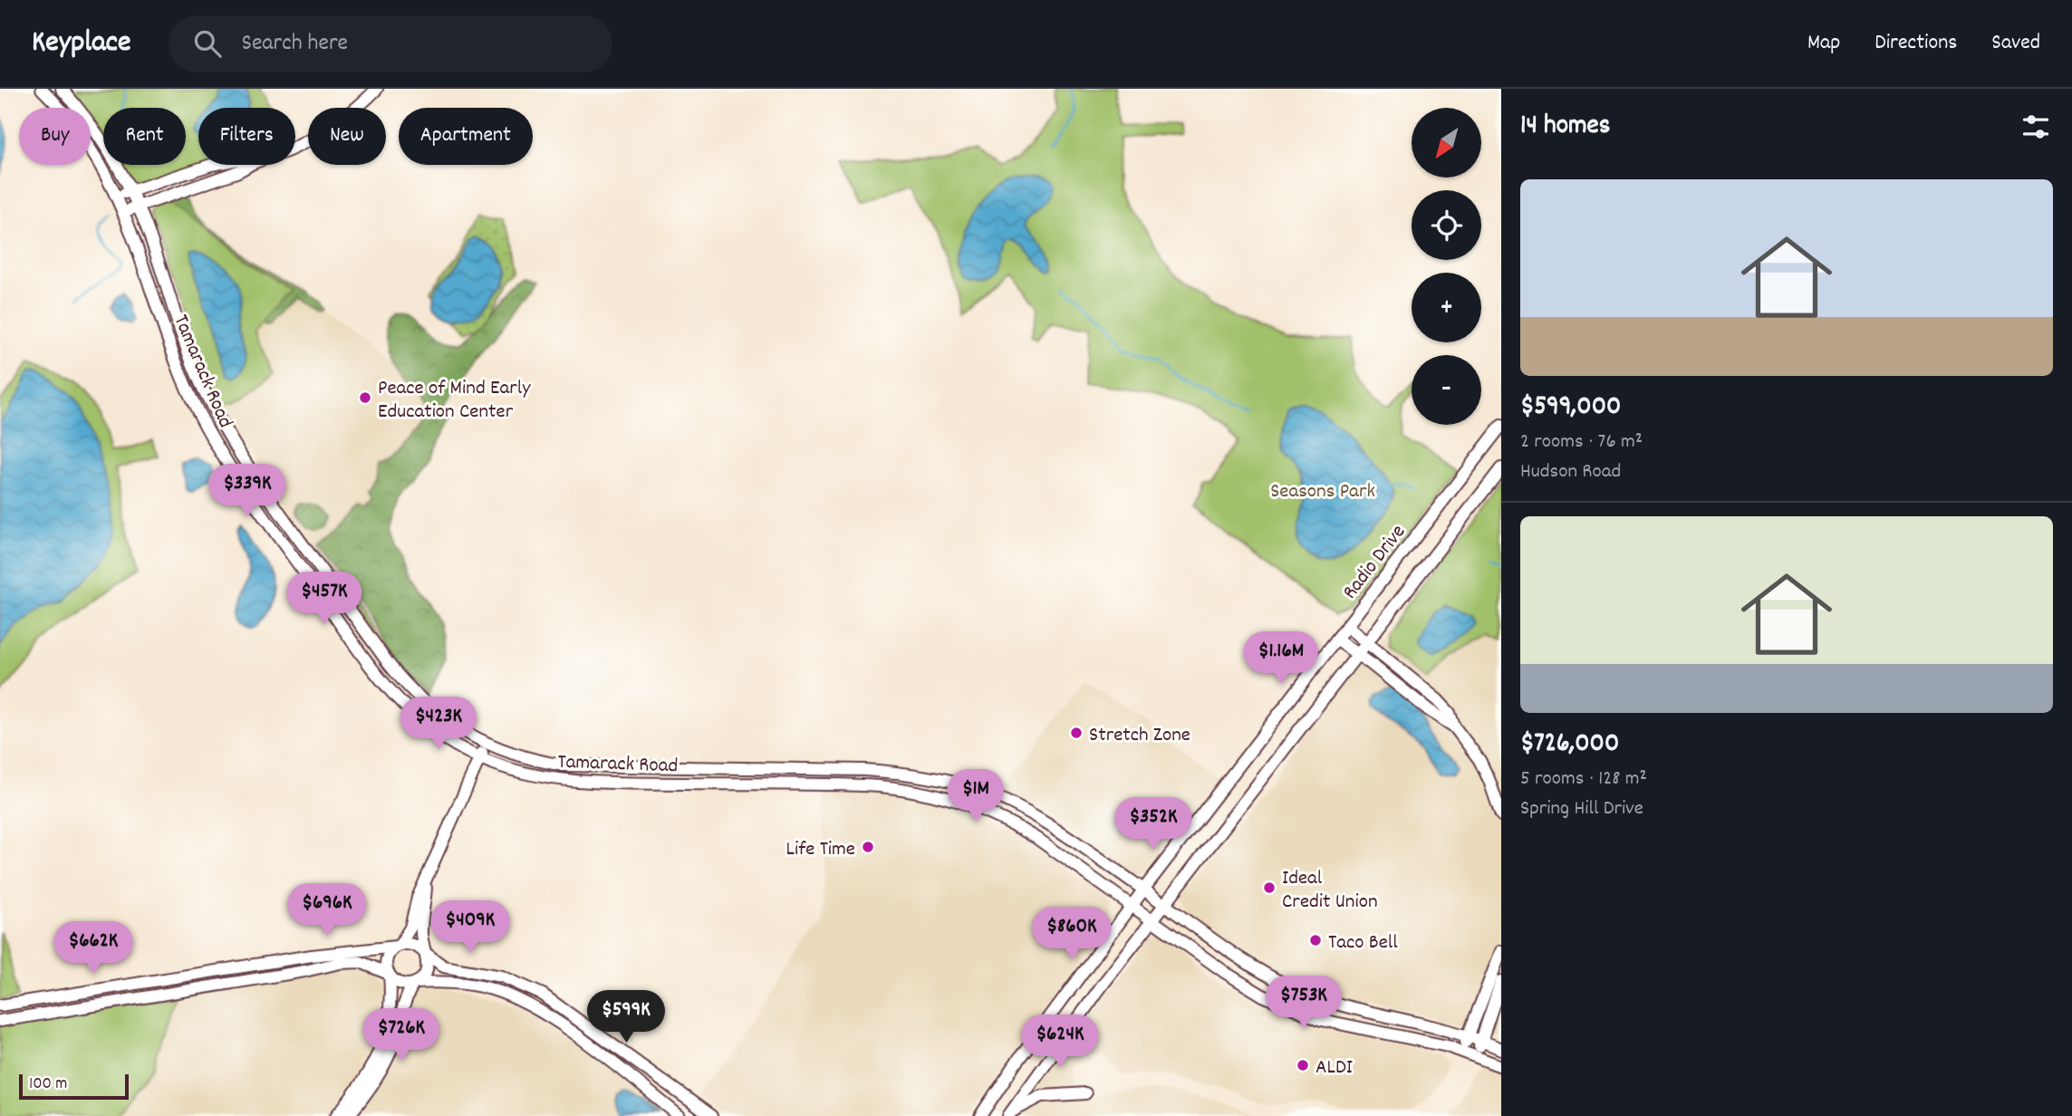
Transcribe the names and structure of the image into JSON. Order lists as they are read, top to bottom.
{
  "streets": {
    "street": ["Tamarack Road", "Radio Drive"]
  },
  "crossings": [
    ["Tamarack Road", "Radio Drive"]
  ],
  "parks": ["Seasons Park"],
  "places": [
    "Peace of Mind Early Education Center",
    "Stretch Zone",
    "Life Time",
    "Ideal Credit Union",
    "Taco Bell",
    "ALDI"
  ],
  "scale_bar": "100 m",
  "north": "bottom left",
  "page": {
    "header": "Keyplace",
    "search": "Search here",
    "nav": ["Map", "Directions", "Saved"],
    "heading": "14 homes",
    "map_buttons": ["+", "−"],
    "chip": [
      "Buy",
      "Rent",
      "Filters",
      "New",
      "Apartment"
    ],
    "list": [
      {
        "name": "$599,000",
        "note": "2 rooms · 76 m² · Hudson Road"
      },
      {
        "name": "$726,000",
        "note": "5 rooms · 128 m² · Spring Hill Drive"
      }
    ],
    "price": [
      "$339K",
      "$457K",
      "$1.16M",
      "$423K",
      "$1M",
      "$352K",
      "$696K",
      "$409K",
      "$860K",
      "$662K",
      "$753K",
      "$599K",
      "$726K",
      "$624K"
    ],
    "scale": "100 m"
  }
}
